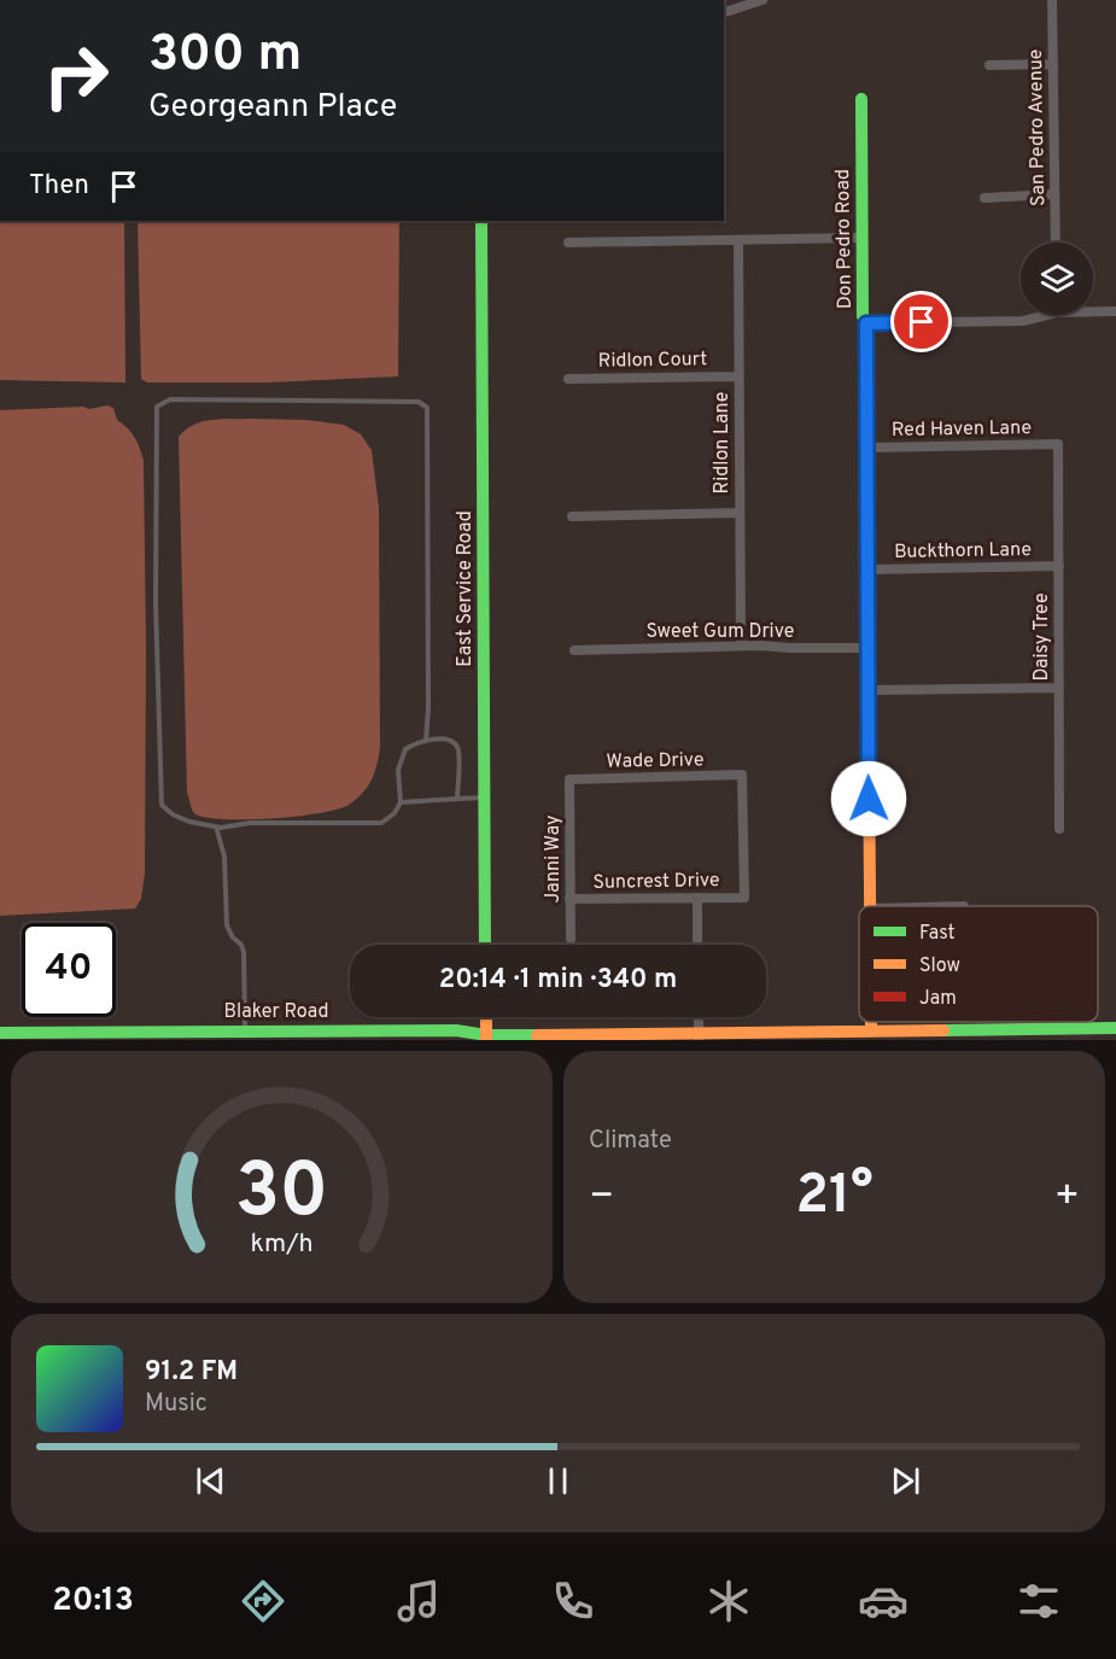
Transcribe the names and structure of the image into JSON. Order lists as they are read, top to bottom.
{
  "streets": {
    "street": [
      "San Pedro Avenue",
      "Don Pedro Road",
      "Ridlon Court",
      "Red Haven Lane",
      "Ridlon Lane",
      "Buckthorn Lane",
      "East Service Road",
      "Sweet Gum Drive",
      "Daisy Tree",
      "Wade Drive",
      "Janni Way",
      "Suncrest Drive",
      "Blaker Road"
    ]
  },
  "crossings": [
    ["Don Pedro Road", "Red Haven Lane"],
    ["Don Pedro Road", "Buckthorn Lane"],
    ["Don Pedro Road", "Sweet Gum Drive"],
    ["Don Pedro Road", "Blaker Road"],
    ["Ridlon Court", "Ridlon Lane"],
    ["Red Haven Lane", "Daisy Tree"],
    ["Ridlon Lane", "Sweet Gum Drive"],
    ["Buckthorn Lane", "Daisy Tree"],
    ["Wade Drive", "Janni Way"],
    ["Wade Drive", "Suncrest Drive"],
    ["Janni Way", "Suncrest Drive"]
  ],
  "legend": ["Fast", "Slow", "Jam"],
  "page": {
    "turn": ["300 m", "Georgeann Place"],
    "then": "Then",
    "limit": "40",
    "trip": "20:14 · 1 min · 340 m",
    "tile": "Climate",
    "heat": ["−", "21°", "+"],
    "song": ["91.2 FM", "Music"],
    "tabs": "20:13",
    "gauge": ["30", "km/h"]
  }
}
